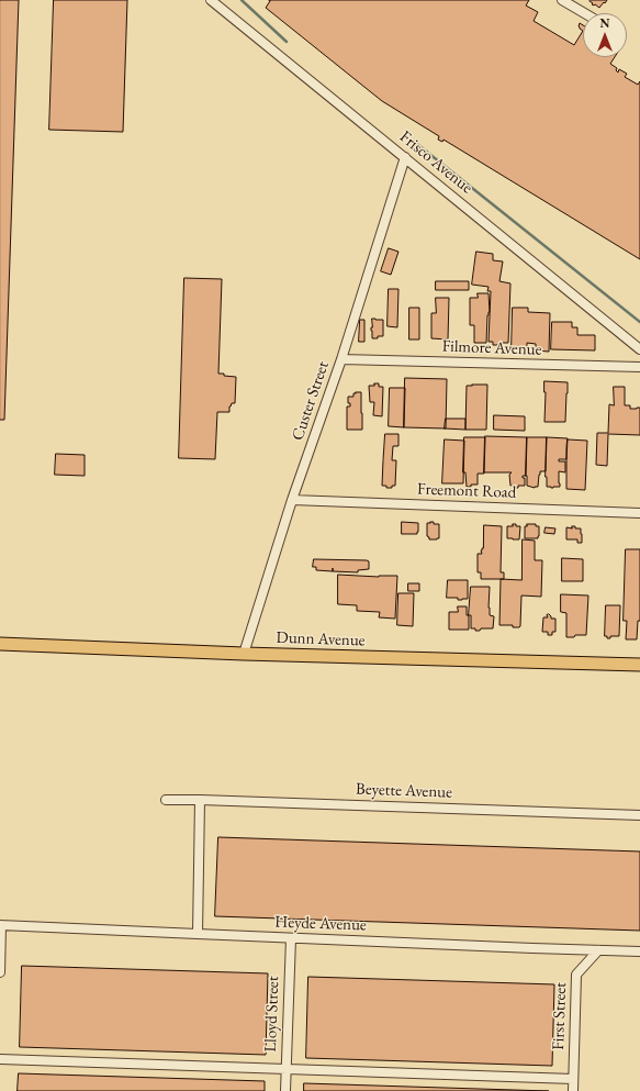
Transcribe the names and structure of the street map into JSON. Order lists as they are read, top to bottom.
{
  "streets": {
    "main road": ["Dunn Avenue"],
    "street": [
      "Frisco Avenue",
      "Filmore Avenue",
      "Custer Street",
      "Freemont Road",
      "Beyette Avenue",
      "Heyde Avenue",
      "Lloyd Street",
      "First Street"
    ]
  },
  "crossings": [
    ["Frisco Avenue", "Custer Street"],
    ["Filmore Avenue", "Custer Street"],
    ["Custer Street", "Freemont Road"],
    ["Custer Street", "Dunn Avenue"],
    ["Heyde Avenue", "Lloyd Street"],
    ["Heyde Avenue", "First Street"]
  ],
  "north": "top"
}
